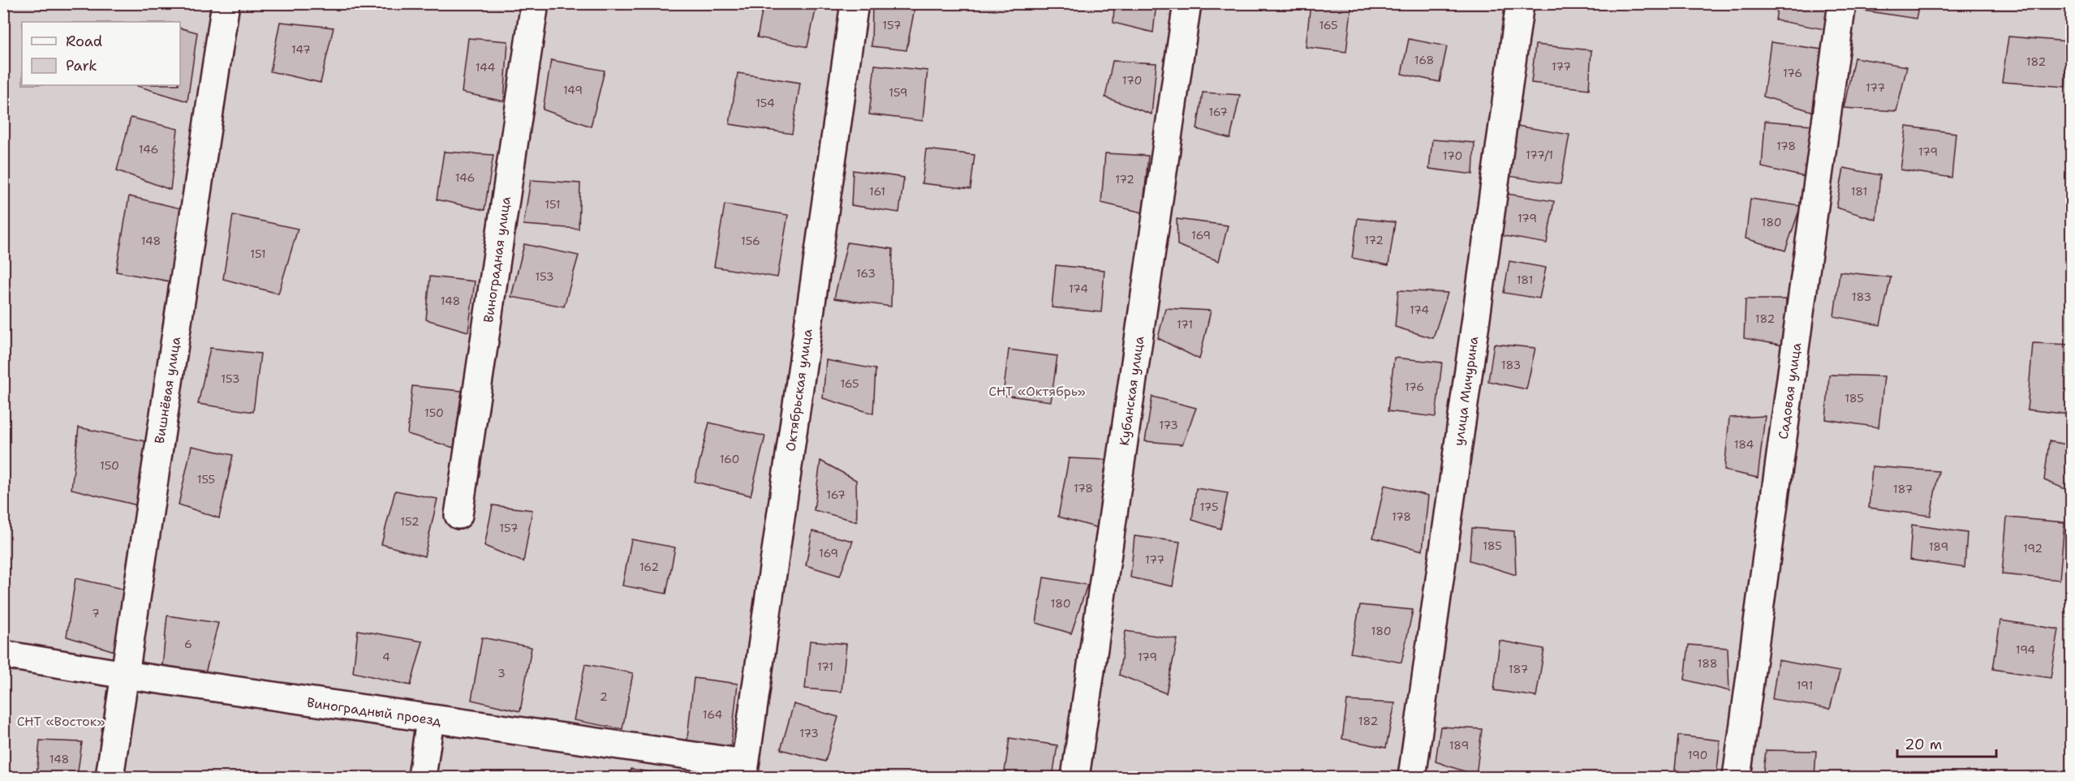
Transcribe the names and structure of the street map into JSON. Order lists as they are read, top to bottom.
{
  "streets": {
    "street": [
      "Виноградная улица",
      "Вишнёвая улица",
      "Октябрьская улица",
      "Кубанская улица",
      "улица Мичурина",
      "Садовая улица",
      "Виноградный проезд"
    ]
  },
  "crossings": [
    ["Вишнёвая улица", "Виноградный проезд"],
    ["Октябрьская улица", "Виноградный проезд"]
  ],
  "parks": ["СНТ «Октябрь»", "СНТ «Восток»"],
  "house_numbers": [
    "157",
    "165",
    "147",
    "168",
    "182",
    "177",
    "144",
    "176",
    "170",
    "177",
    "149",
    "159",
    "154",
    "167",
    "178",
    "146",
    "179",
    "177/1",
    "170",
    "146",
    "172",
    "161",
    "181",
    "151",
    "179",
    "180",
    "169",
    "172",
    "148",
    "156",
    "151",
    "163",
    "153",
    "181",
    "174",
    "183",
    "148",
    "174",
    "182",
    "171",
    "183",
    "153",
    "165",
    "176",
    "185",
    "150",
    "173",
    "184",
    "160",
    "150",
    "155",
    "178",
    "187",
    "167",
    "175",
    "178",
    "152",
    "157",
    "185",
    "189",
    "192",
    "169",
    "177",
    "162",
    "180",
    "7",
    "180",
    "6",
    "194",
    "4",
    "179",
    "188",
    "171",
    "187",
    "3",
    "191",
    "2",
    "164",
    "182",
    "173",
    "189",
    "190",
    "148"
  ],
  "legend": ["Road", "Park"],
  "scale_bar": "20 m"
}
